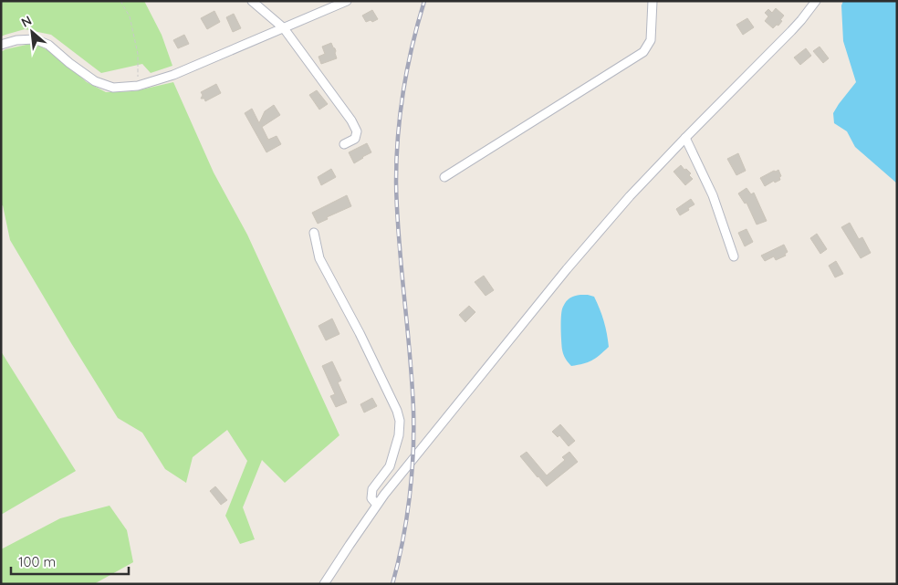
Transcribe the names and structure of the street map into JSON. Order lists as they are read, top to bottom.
{
  "scale_bar": "100 m",
  "north": "top left"
}
